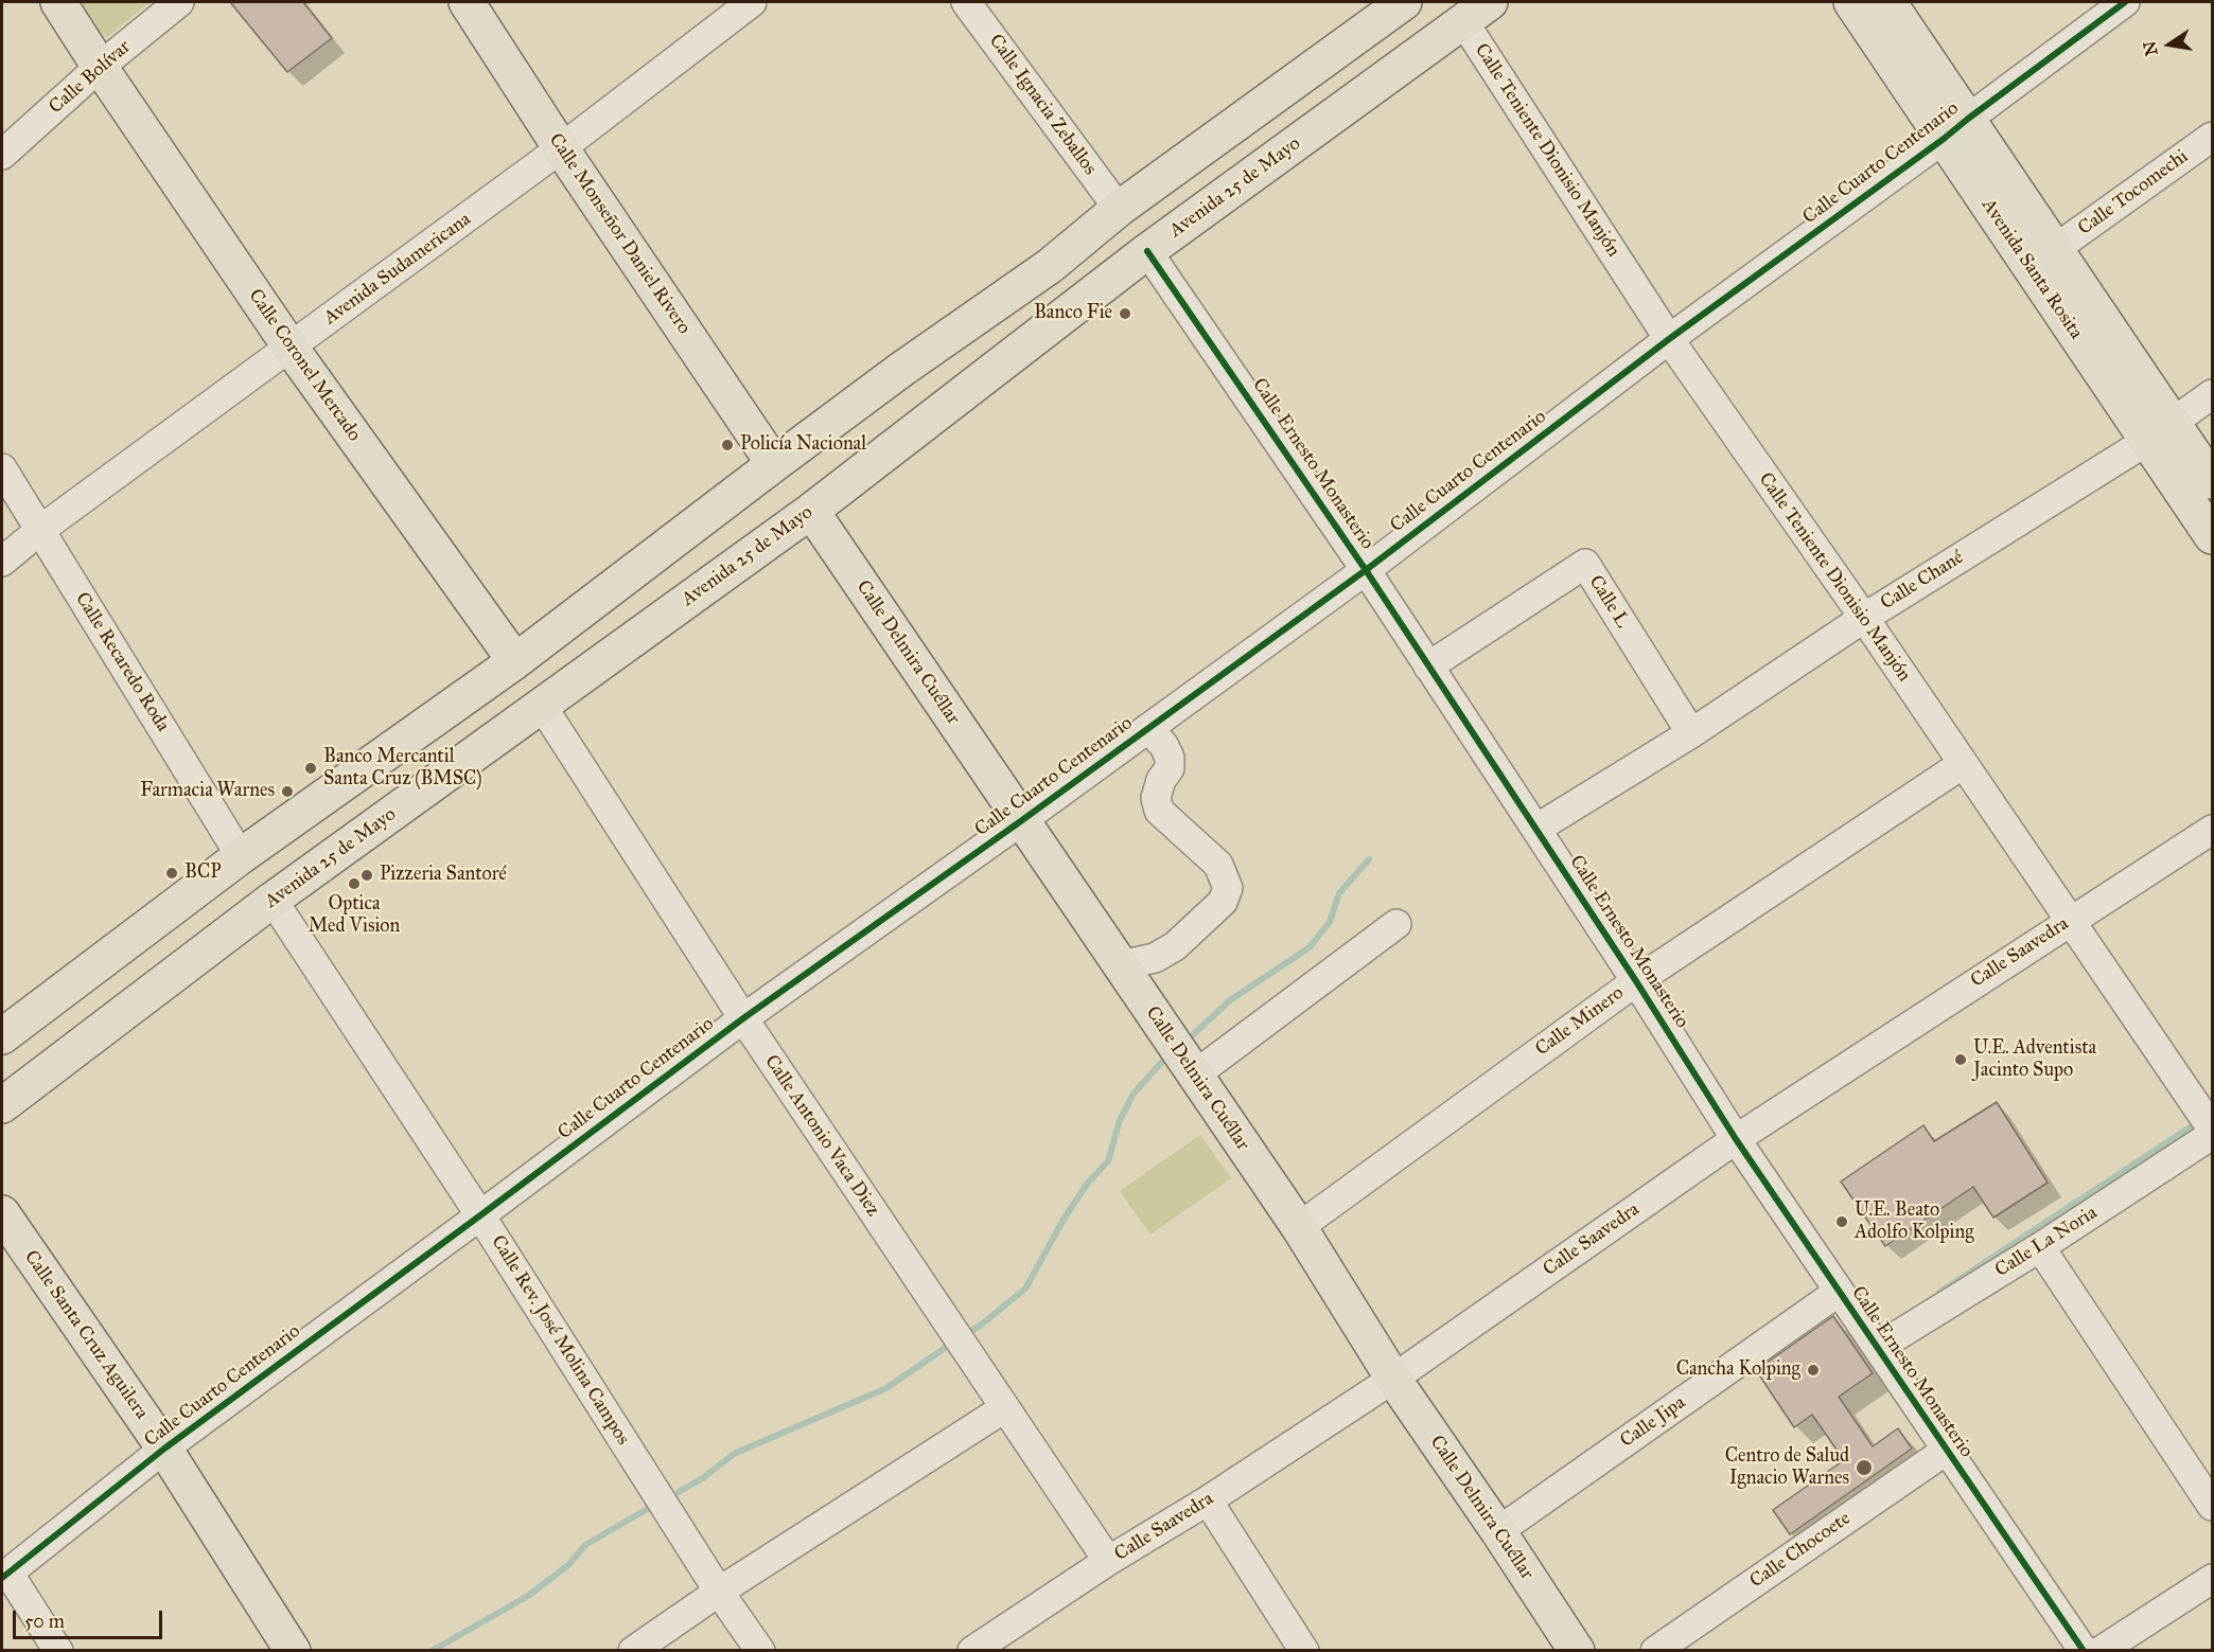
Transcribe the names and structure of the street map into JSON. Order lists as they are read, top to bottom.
{
  "streets": {
    "main road": [
      "Avenida 25 de Mayo",
      "Calle Monseñor Daniel Rivero",
      "Avenida Santa Rosita",
      "Calle Coronel Mercado",
      "Calle Delmira Cuéllar",
      "Calle Santa Cruz Aguilera"
    ],
    "street": [
      "Calle Bolívar",
      "Calle Ignacia Zeballos",
      "Calle Teniente Dionisio Manjón",
      "Calle Cuarto Centenario",
      "Calle Tocomechi",
      "Avenida Sudamericana",
      "Calle Ernesto Monasterio",
      "Calle Chané",
      "Calle L",
      "Calle Recaredo Roda",
      "Calle Saavedra",
      "Calle Minero",
      "Calle Antonio Vaca Diez",
      "Calle La Noria",
      "Calle Rev. José Molina Campos",
      "Calle Jipa",
      "Calle Chocoete"
    ]
  },
  "crossings": [
    ["Calle Bolívar", "Calle Coronel Mercado"],
    ["Calle Teniente Dionisio Manjón", "Calle Cuarto Centenario"],
    ["Calle Teniente Dionisio Manjón", "Avenida 25 de Mayo"],
    ["Calle Teniente Dionisio Manjón", "Calle Chané"],
    ["Calle Teniente Dionisio Manjón", "Calle Saavedra"],
    ["Calle Teniente Dionisio Manjón", "Calle Minero"],
    ["Calle Cuarto Centenario", "Avenida Santa Rosita"],
    ["Calle Cuarto Centenario", "Calle Ernesto Monasterio"],
    ["Calle Cuarto Centenario", "Calle Delmira Cuéllar"],
    ["Calle Cuarto Centenario", "Calle Antonio Vaca Diez"],
    ["Calle Cuarto Centenario", "Calle Santa Cruz Aguilera"],
    ["Calle Cuarto Centenario", "Calle Rev. José Molina Campos"],
    ["Avenida 25 de Mayo", "Calle Ernesto Monasterio"],
    ["Avenida 25 de Mayo", "Calle Delmira Cuéllar"],
    ["Avenida 25 de Mayo", "Calle Antonio Vaca Diez"],
    ["Avenida 25 de Mayo", "Calle Rev. José Molina Campos"],
    ["Calle Tocomechi", "Avenida Santa Rosita"],
    ["Calle Monseñor Daniel Rivero", "Avenida Sudamericana"],
    ["Avenida Sudamericana", "Calle Coronel Mercado"],
    ["Avenida Sudamericana", "Calle Recaredo Roda"],
    ["Avenida Santa Rosita", "Calle Chané"],
    ["Calle Ernesto Monasterio", "Calle Chané"],
    ["Calle Ernesto Monasterio", "Calle L"],
    ["Calle Ernesto Monasterio", "Calle Saavedra"],
    ["Calle Ernesto Monasterio", "Calle Minero"],
    ["Calle Ernesto Monasterio", "Calle La Noria"],
    ["Calle Ernesto Monasterio", "Calle Jipa"],
    ["Calle Ernesto Monasterio", "Calle Chocoete"],
    ["Calle Chané", "Calle L"],
    ["Calle Delmira Cuéllar", "Calle Saavedra"],
    ["Calle Delmira Cuéllar", "Calle Minero"],
    ["Calle Delmira Cuéllar", "Calle Jipa"],
    ["Calle Saavedra", "Calle Antonio Vaca Diez"]
  ],
  "places": [
    "Banco Fie",
    "Policía Nacional",
    "Banco Mercantil Santa Cruz (BMSC)",
    "Farmacia Warnes",
    "BCP",
    "Pizzeria Santoré",
    "Optica Med Vision",
    "U.E. Adventista Jacinto Supo",
    "U.E. Beato Adolfo Kolping",
    "Cancha Kolping",
    "Centro de Salud Ignacio Warnes"
  ],
  "scale_bar": "50 m",
  "north": "left"
}
